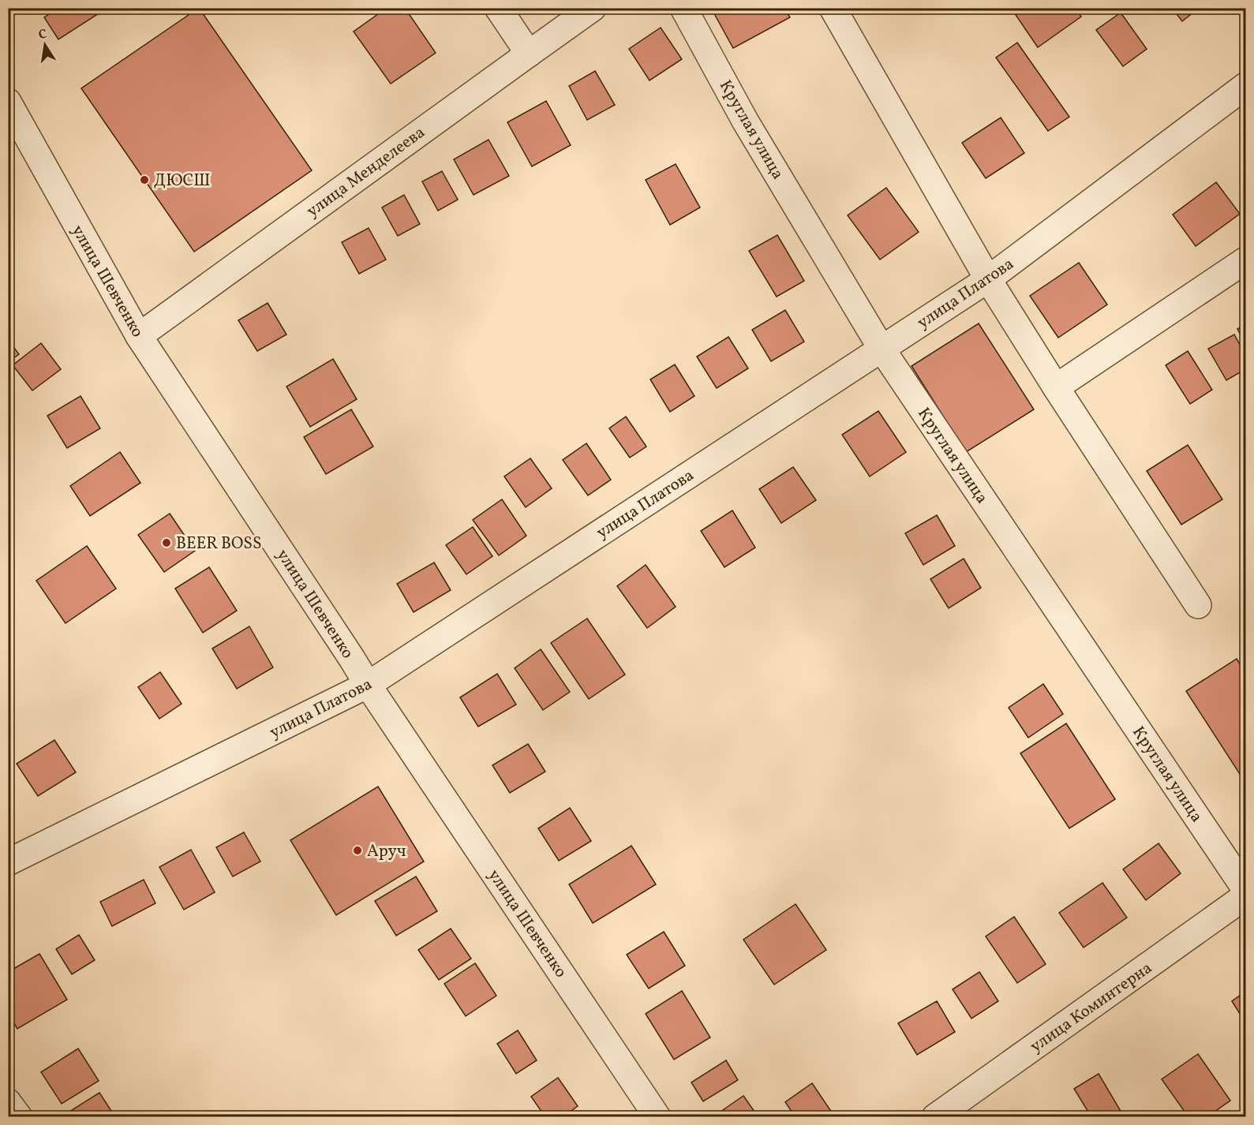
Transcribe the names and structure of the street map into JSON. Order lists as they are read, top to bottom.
{
  "streets": {
    "street": [
      "Круглая улица",
      "улица Менделеева",
      "улица Шевченко",
      "улица Платова",
      "улица Коминтерна"
    ]
  },
  "crossings": [
    ["Круглая улица", "улица Платова"],
    ["улица Менделеева", "улица Шевченко"],
    ["улица Шевченко", "улица Платова"]
  ],
  "places": ["ДЮСШ", "BEER BOSS", "Аруч"],
  "north": "top"
}
